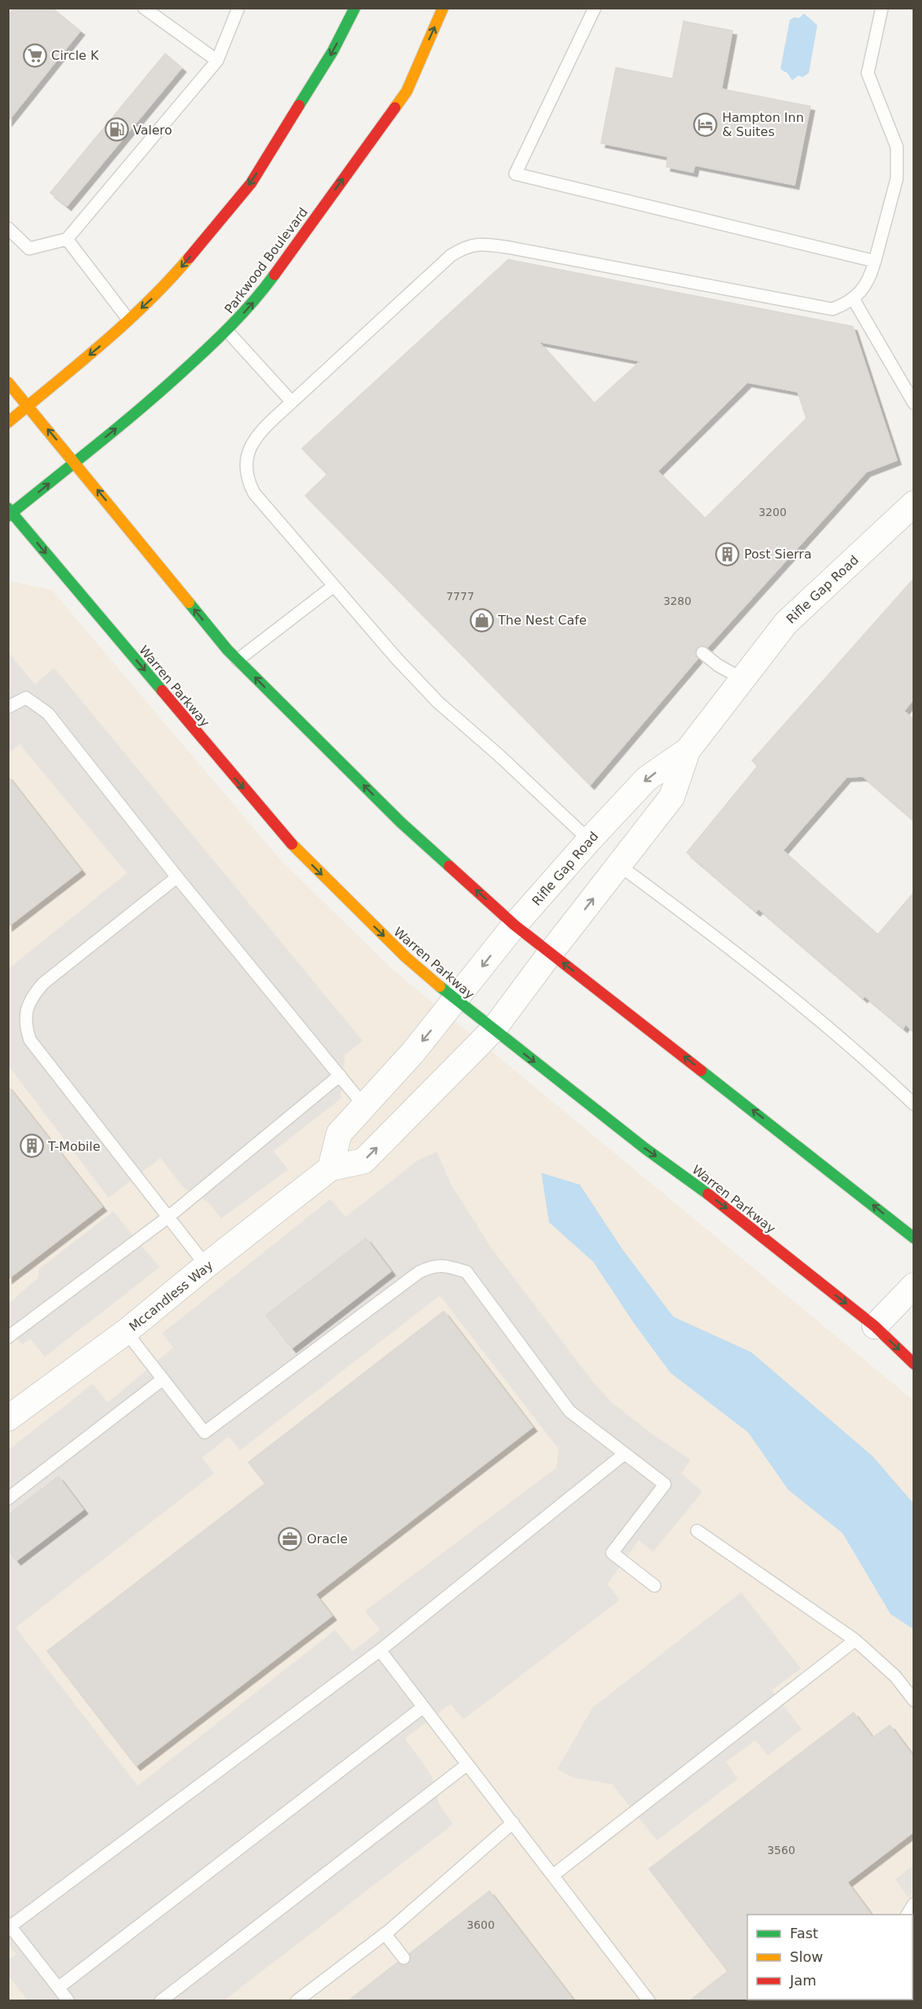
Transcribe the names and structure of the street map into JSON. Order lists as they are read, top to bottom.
{
  "streets": {
    "main road": ["Parkwood Boulevard", "Warren Parkway"],
    "street": ["Rifle Gap Road", "Mccandless Way"]
  },
  "crossings": [
    ["Parkwood Boulevard", "Warren Parkway"],
    ["Rifle Gap Road", "Warren Parkway"],
    ["Rifle Gap Road", "Mccandless Way"],
    ["Warren Parkway", "Mccandless Way"]
  ],
  "places": {
    "supermarket": ["Circle K"],
    "hotel": ["Hampton Inn & Suites"],
    "fuel station": ["Valero"],
    "building": ["Post Sierra", "T-Mobile"],
    "shop": ["The Nest Cafe"],
    "office": ["Oracle"]
  },
  "house_numbers": [
    "3200",
    "7777",
    "3280",
    "3560",
    "3600"
  ],
  "legend": ["Fast", "Slow", "Jam"]
}
